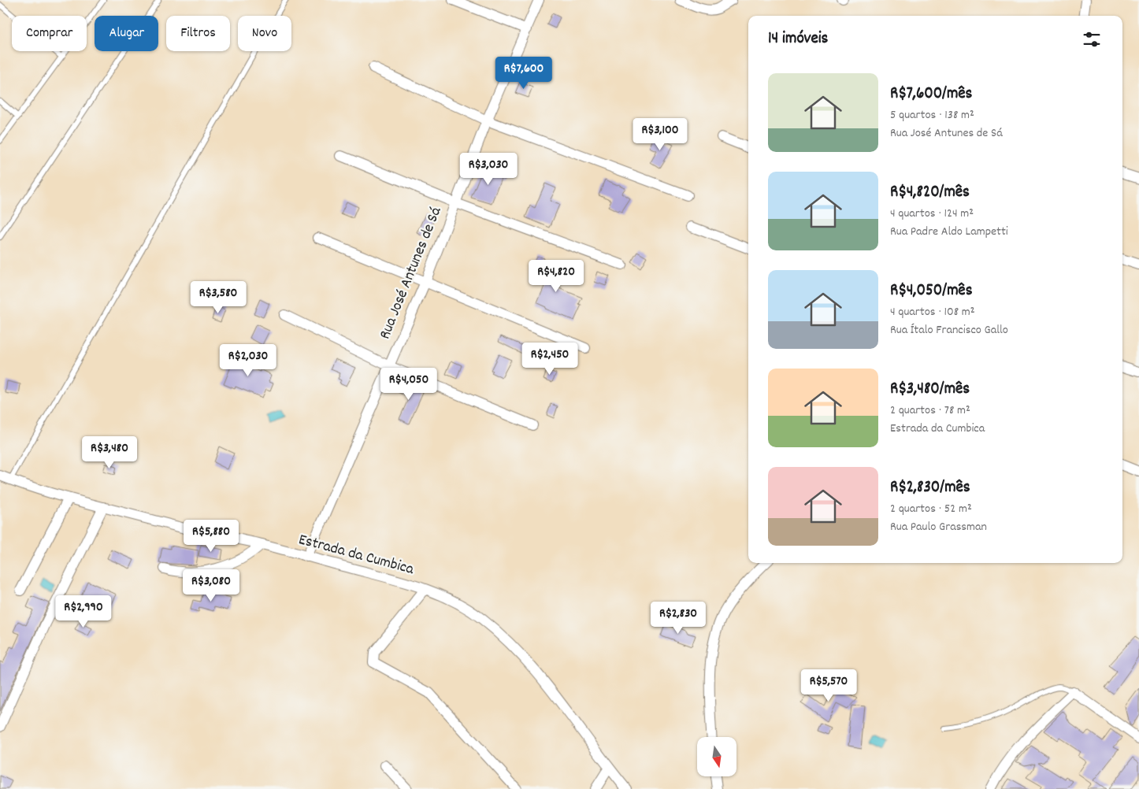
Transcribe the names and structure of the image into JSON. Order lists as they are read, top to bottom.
{
  "streets": {
    "street": ["Rua José Antunes de Sá", "Estrada da Cumbica"]
  },
  "crossings": [
    ["Rua José Antunes de Sá", "Estrada da Cumbica"]
  ],
  "north": "bottom",
  "page": {
    "chip": [
      "Comprar",
      "Alugar",
      "Filtros",
      "Novo"
    ],
    "heading": "14 imóveis",
    "price": [
      "R$7,600",
      "R$3,100",
      "R$3,030",
      "R$4,820",
      "R$3,580",
      "R$2,450",
      "R$2,030",
      "R$4,050",
      "R$3,480",
      "R$5,880",
      "R$3,080",
      "R$2,990",
      "R$2,830",
      "R$5,570"
    ],
    "list": [
      {
        "name": "R$7,600/mês",
        "note": "5 quartos · 138 m² · Rua José Antunes de Sá"
      },
      {
        "name": "R$4,820/mês",
        "note": "4 quartos · 124 m² · Rua Padre Aldo Lampetti"
      },
      {
        "name": "R$4,050/mês",
        "note": "4 quartos · 108 m² · Rua Ítalo Francisco Gallo"
      },
      {
        "name": "R$3,480/mês",
        "note": "2 quartos · 78 m² · Estrada da Cumbica"
      },
      {
        "name": "R$2,830/mês",
        "note": "2 quartos · 52 m² · Rua Paulo Grassman"
      }
    ]
  }
}
